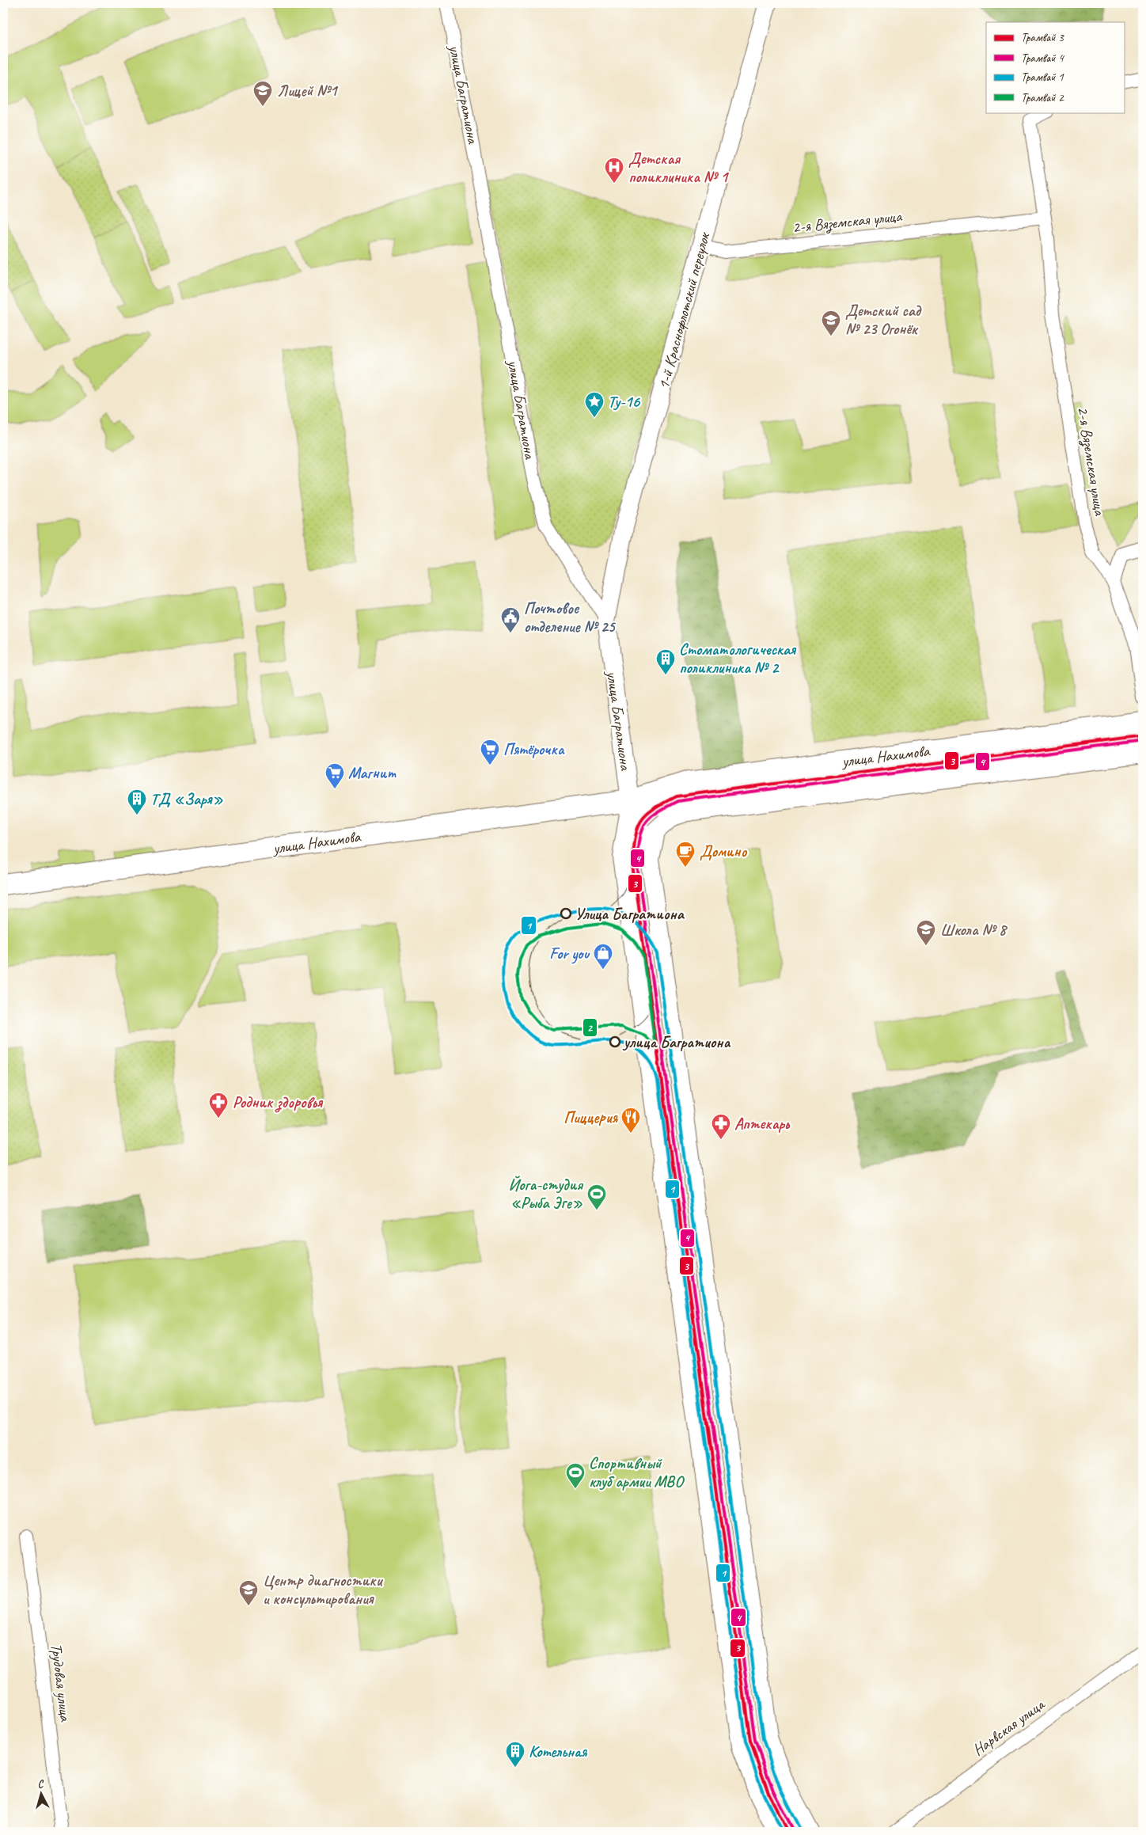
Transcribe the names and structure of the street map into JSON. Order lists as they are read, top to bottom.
{
  "streets": {
    "main road": ["улица Багратиона", "1-й Краснофлотский переулок", "улица Нахимова"],
    "street": ["2-я Вяземская улица", "Трудовая улица", "Нарвская улица"]
  },
  "crossings": [
    ["улица Багратиона", "1-й Краснофлотский переулок"],
    ["улица Багратиона", "улица Нахимова"],
    ["2-я Вяземская улица", "1-й Краснофлотский переулок"]
  ],
  "places": {
    "school or university": [
      "Лицей №1",
      "Детский сад № 23 Огонёк",
      "Школа № 8",
      "Центр диагностики и консультирования"
    ],
    "hospital": ["Детская поликлиника № 1"],
    "place": ["Ту-16"],
    "public building": ["Почтовое отделение № 25"],
    "building": ["Стоматологическая поликлиника № 2", "ТД «Заря»", "Котельная"],
    "supermarket": ["Пятёрочка", "Магнит"],
    "cafe": ["Домино"],
    "other": ["Улица Багратиона", "улица Багратиона"],
    "shop": ["For you"],
    "pharmacy": ["Родник здоровья", "Аптекарь"],
    "restaurant": ["Пиццерия"],
    "sports": ["Йога-студия «Рыба Эге»", "Спортивный клуб армии МВО"]
  },
  "lines": [
    "tram line 3",
    "tram line 4",
    "tram line 1",
    "tram line 2"
  ],
  "legend": [
    "Трамвай 3",
    "Трамвай 4",
    "Трамвай 1",
    "Трамвай 2"
  ],
  "north": "top"
}
